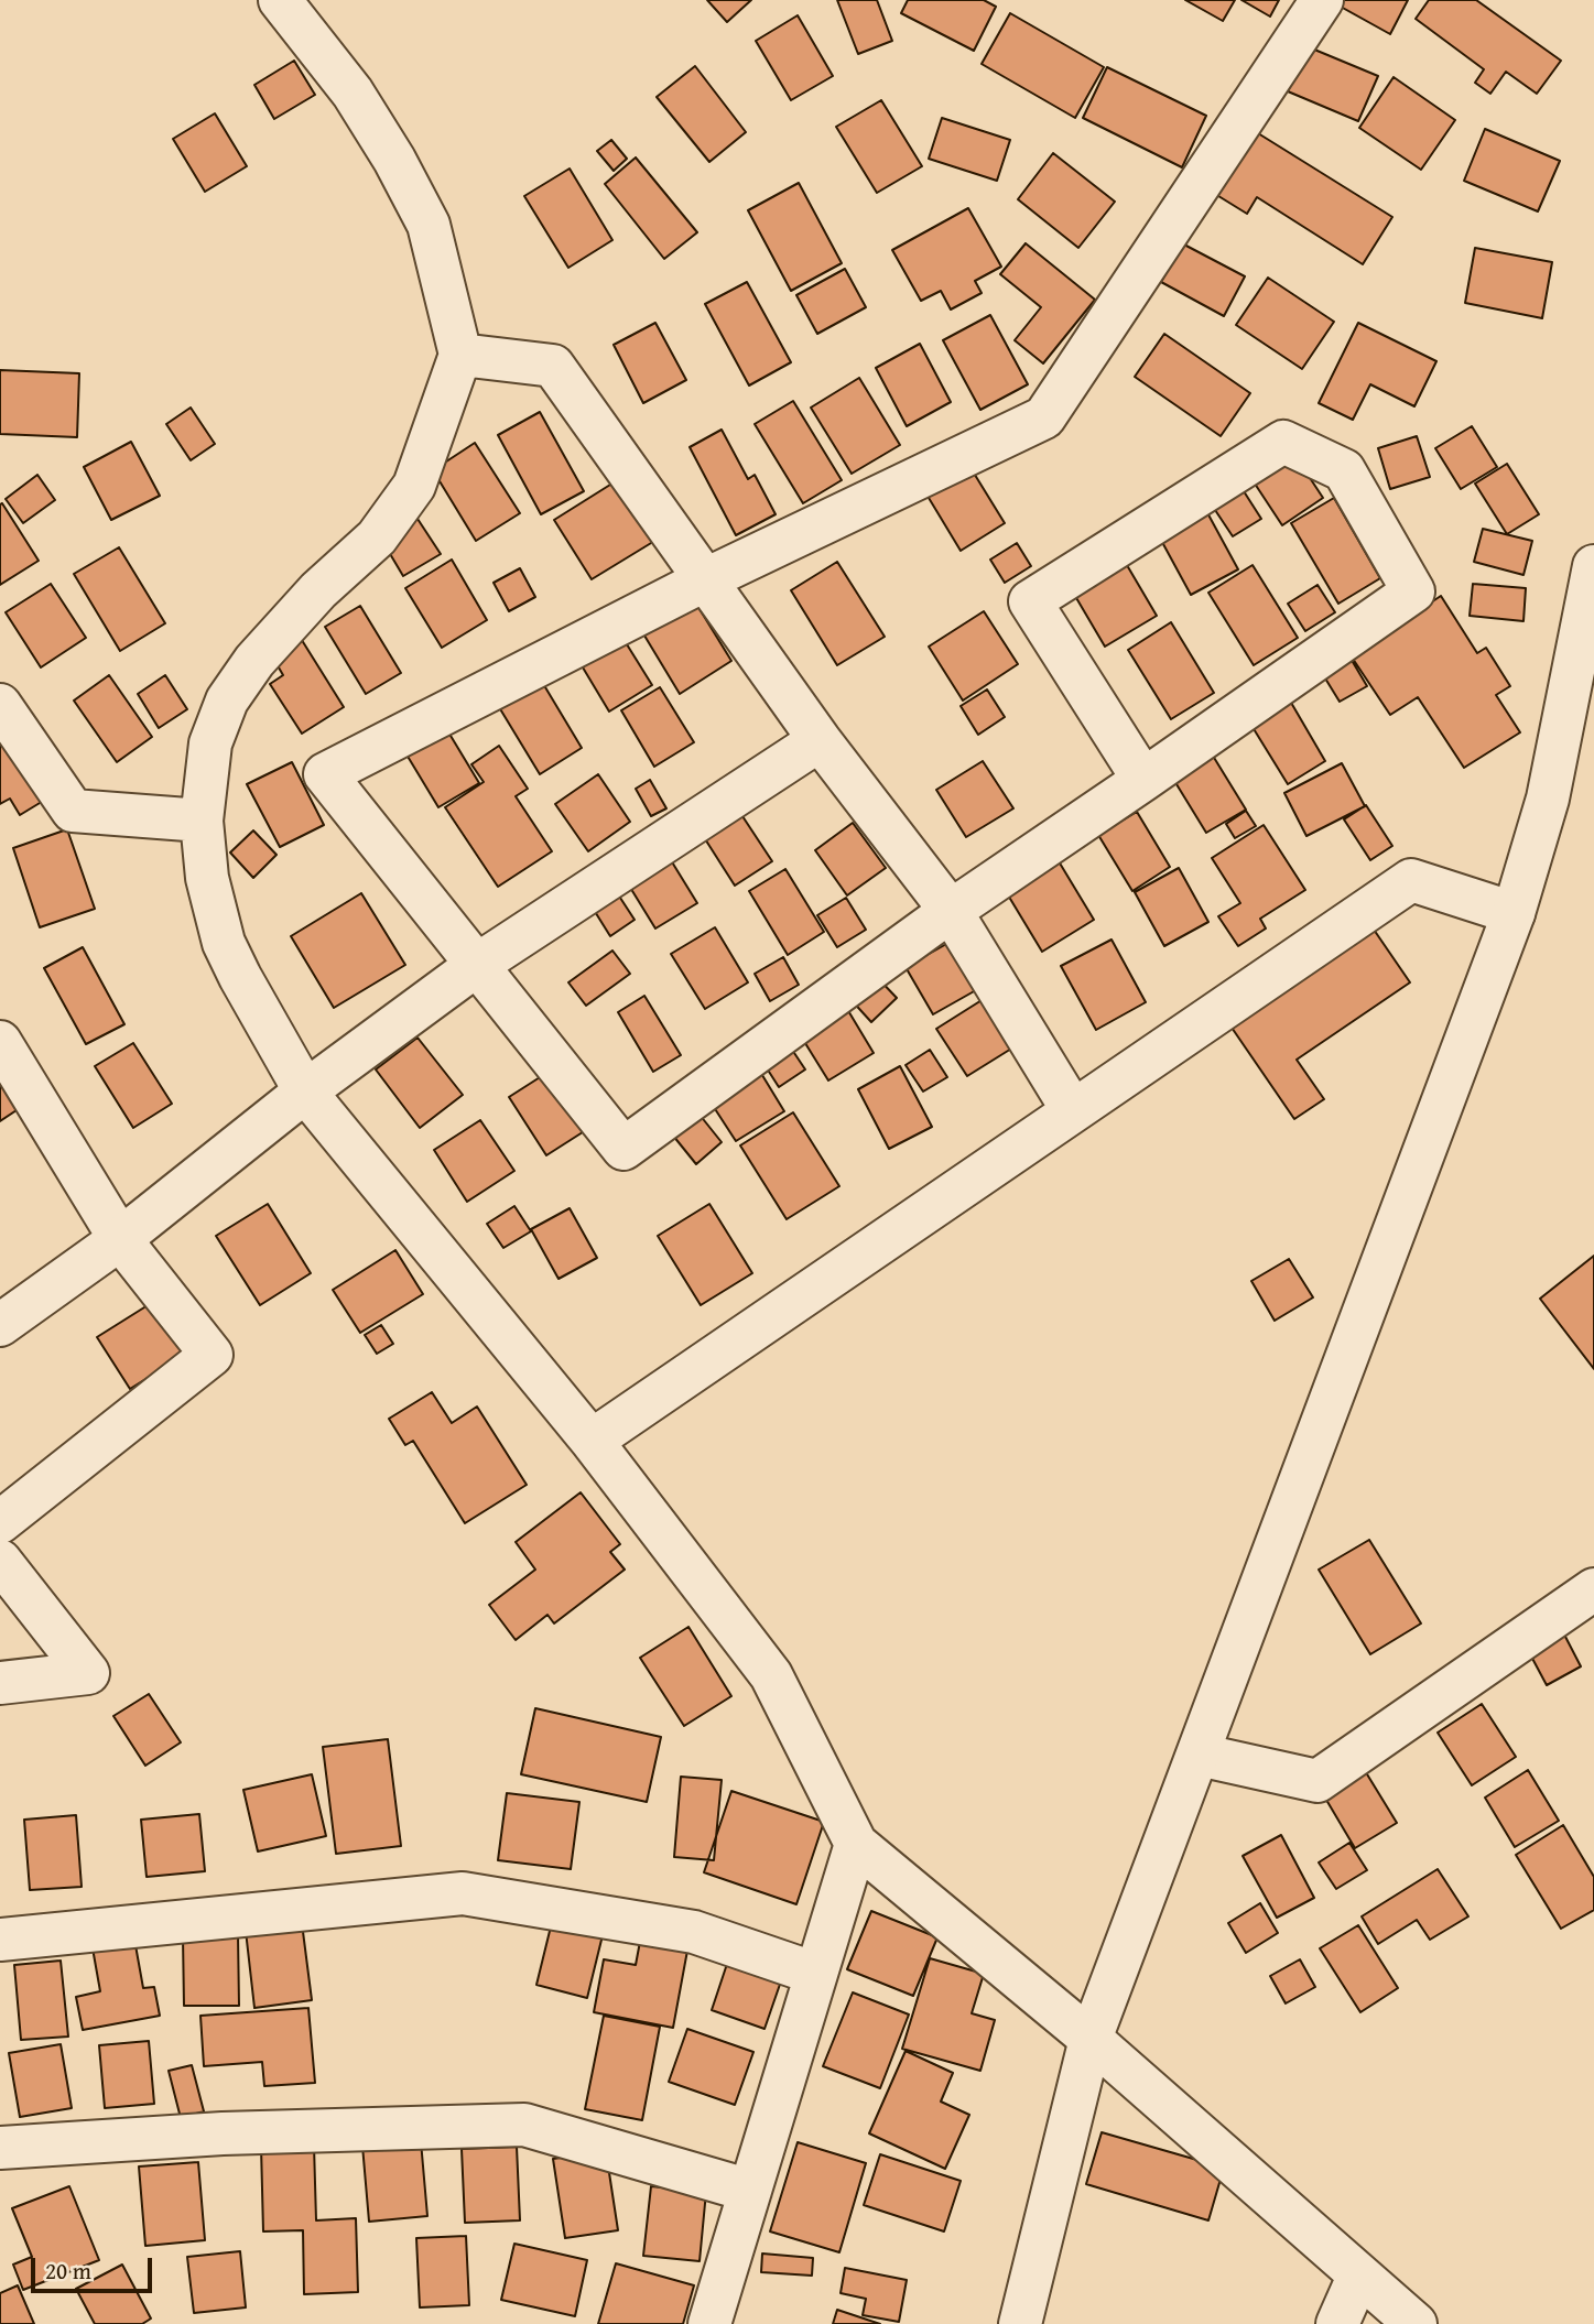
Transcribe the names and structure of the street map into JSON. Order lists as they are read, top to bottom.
{
  "scale_bar": "20 m"
}
